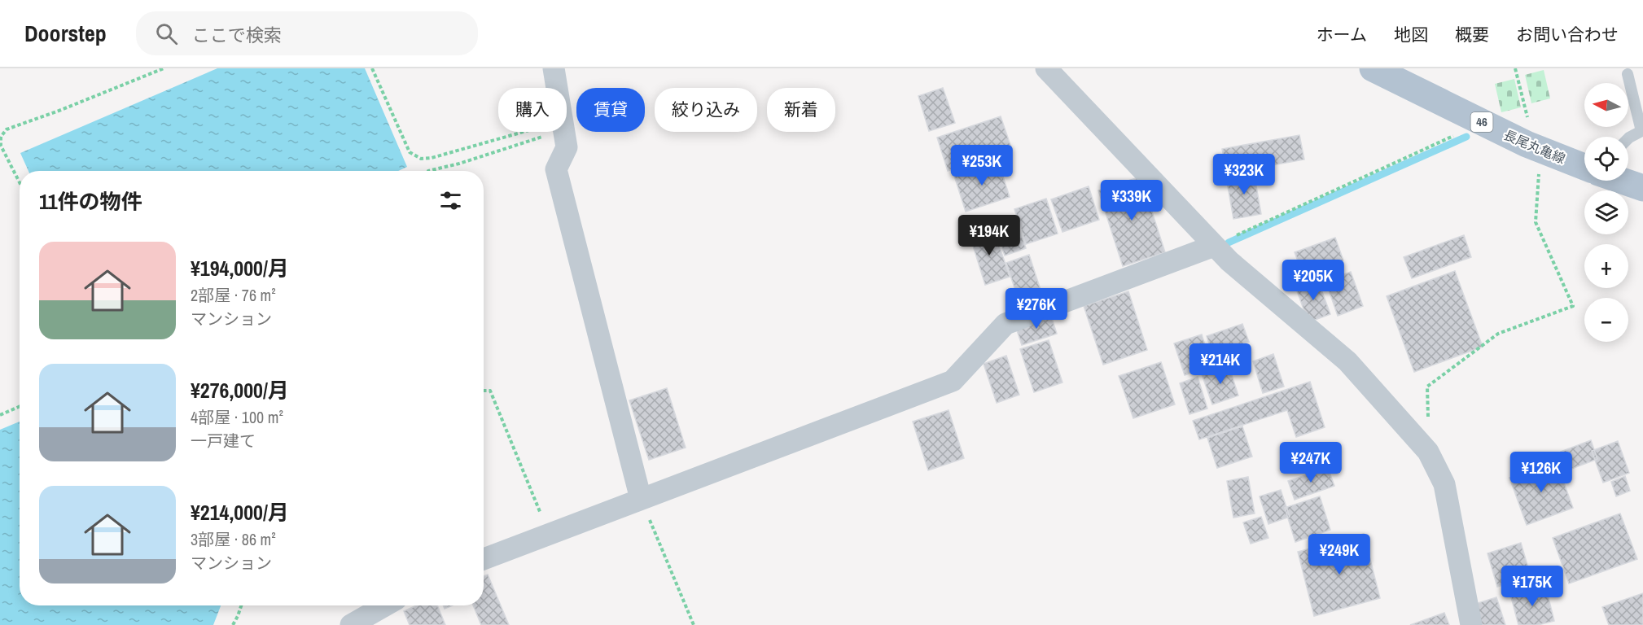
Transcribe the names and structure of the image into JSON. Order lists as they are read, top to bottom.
{
  "streets": {
    "main road": ["46", "長尾丸亀線"]
  },
  "north": "left",
  "page": {
    "header": "Doorstep",
    "search": "ここで検索",
    "nav": [
      "ホーム",
      "地図",
      "概要",
      "お問い合わせ"
    ],
    "map_buttons": ["+", "−"],
    "chip": [
      "購入",
      "賃貸",
      "絞り込み",
      "新着"
    ],
    "price": [
      "¥253K",
      "¥323K",
      "¥339K",
      "¥194K",
      "¥205K",
      "¥276K",
      "¥214K",
      "¥247K",
      "¥126K",
      "¥249K",
      "¥175K"
    ],
    "heading": "11件の物件",
    "list": [
      {
        "name": "¥194,000/月",
        "note": "2部屋 · 76 m² · マンション"
      },
      {
        "name": "¥276,000/月",
        "note": "4部屋 · 100 m² · 一戸建て"
      },
      {
        "name": "¥214,000/月",
        "note": "3部屋 · 86 m² · マンション"
      }
    ]
  }
}
